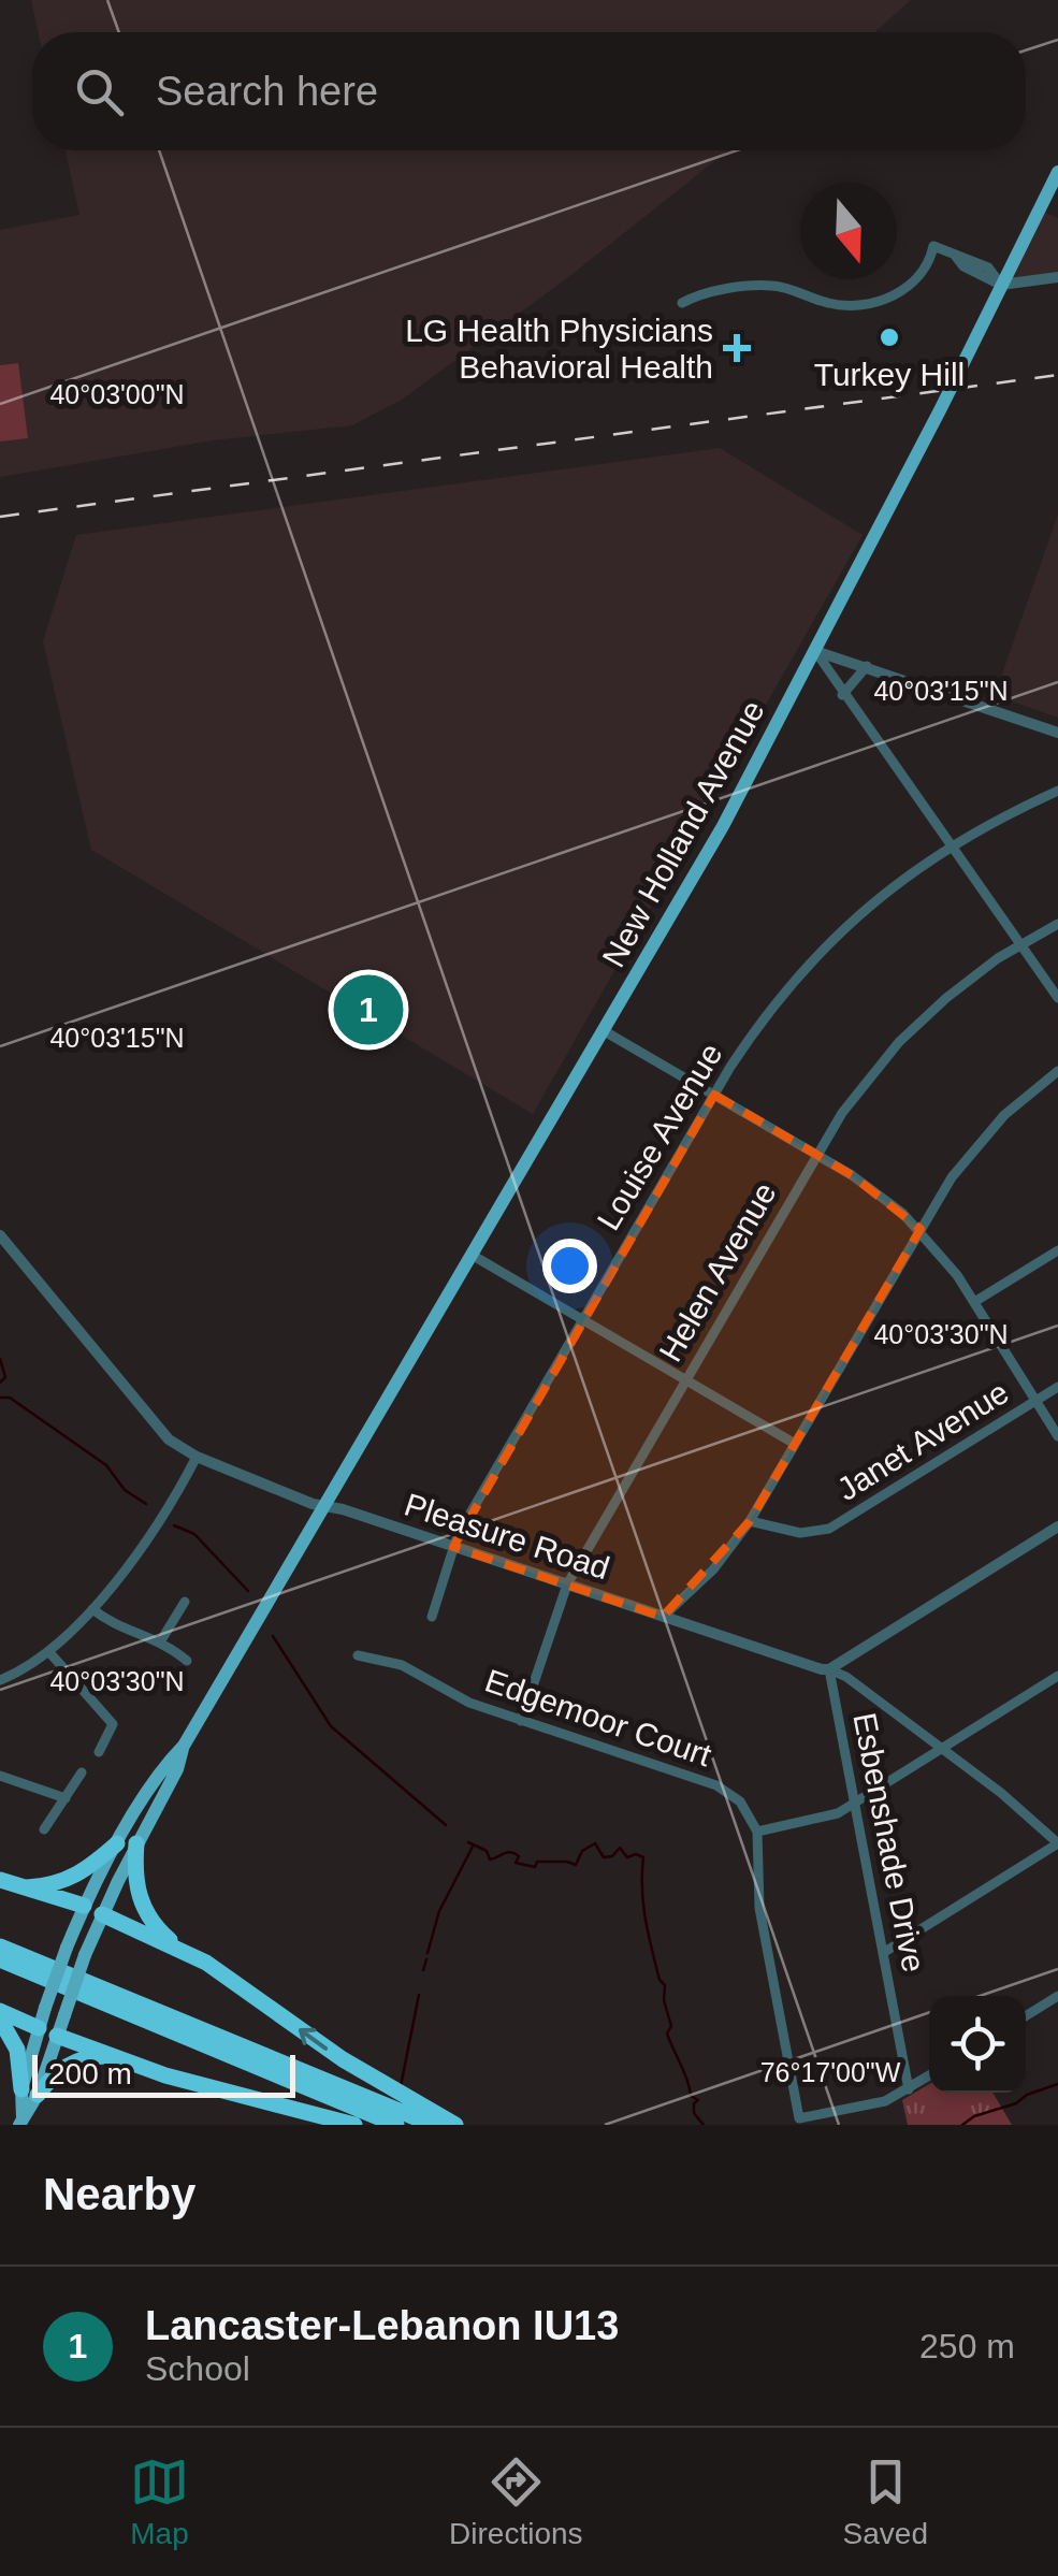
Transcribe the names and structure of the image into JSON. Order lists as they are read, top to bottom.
{
  "streets": {
    "main road": ["New Holland Avenue"],
    "street": [
      "Louise Avenue",
      "Helen Avenue",
      "Janet Avenue",
      "Pleasure Road",
      "Edgemoor Court",
      "Esbenshade Drive"
    ]
  },
  "crossings": [
    ["New Holland Avenue", "Pleasure Road"],
    ["Louise Avenue", "Pleasure Road"],
    ["Helen Avenue", "Pleasure Road"],
    ["Helen Avenue", "Edgemoor Court"],
    ["Pleasure Road", "Esbenshade Drive"]
  ],
  "places": {
    "other": ["Turkey Hill"],
    "health": ["LG Health Physicians Behavioral Health"]
  },
  "scale_bar": "200 m",
  "north": "bottom",
  "page": {
    "search": "Search here",
    "pins": "1",
    "scale": "200 m",
    "heading": "Nearby",
    "list": [
      {
        "mark": "1",
        "name": "Lancaster-Lebanon IU13",
        "note": "School",
        "value": "250 m"
      }
    ],
    "nav": ["Map", "Directions", "Saved"]
  },
  "coordinates": [
    "40°03'00\"N",
    "40°03'15\"N",
    "40°03'30\"N",
    "76°17'00\"W"
  ]
}
